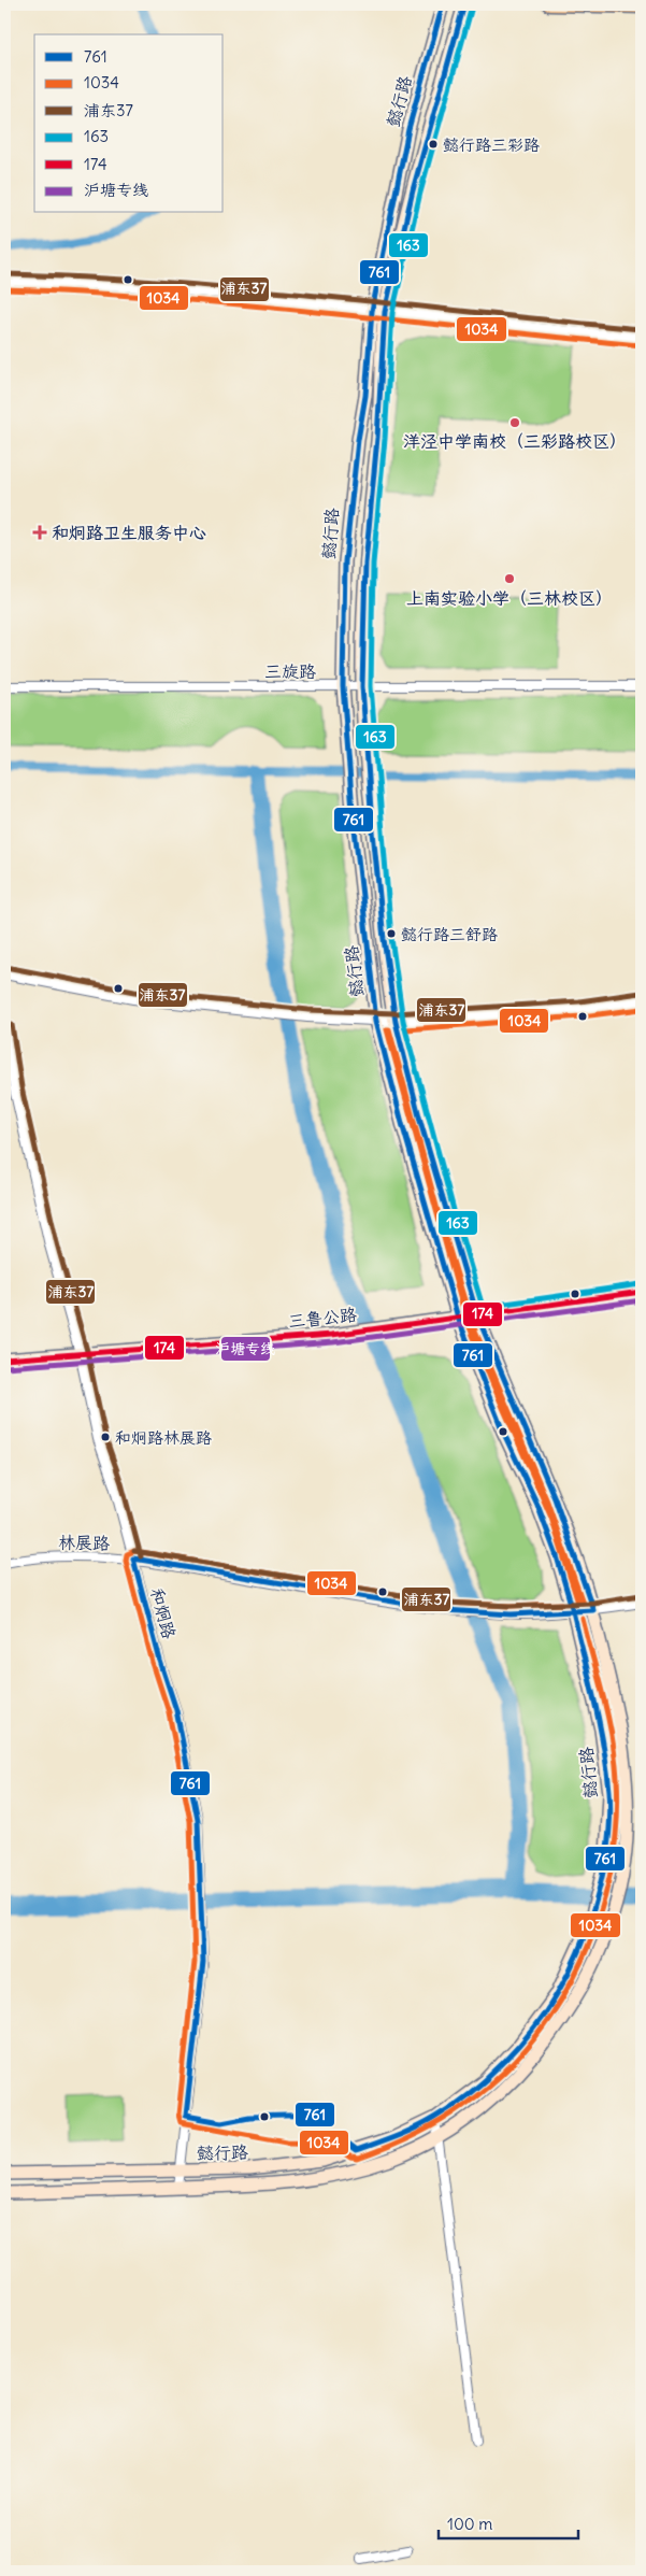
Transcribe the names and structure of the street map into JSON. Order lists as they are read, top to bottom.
{
  "streets": {
    "street": [
      "懿行路",
      "三旋路",
      "三鲁公路",
      "林展路",
      "和炯路"
    ]
  },
  "crossings": [
    ["懿行路", "三旋路"],
    ["懿行路", "三鲁公路"],
    ["懿行路", "林展路"],
    ["懿行路", "和炯路"],
    ["三鲁公路", "和炯路"],
    ["林展路", "和炯路"]
  ],
  "places": {
    "other": [
      "懿行路三彩路",
      "洋泾中学南校（三彩路校区）",
      "上南实验小学（三林校区）",
      "懿行路三舒路",
      "和炯路林展路"
    ],
    "health": ["和炯路卫生服务中心"]
  },
  "lines": [
    "transit line 761",
    "transit line 163",
    "transit line 浦东37",
    "transit line 1034",
    "transit line 174",
    "transit line 沪塘专线"
  ],
  "legend": [
    "761",
    "1034",
    "浦东37",
    "163",
    "174",
    "沪塘专线"
  ],
  "scale_bar": "100 m"
}
